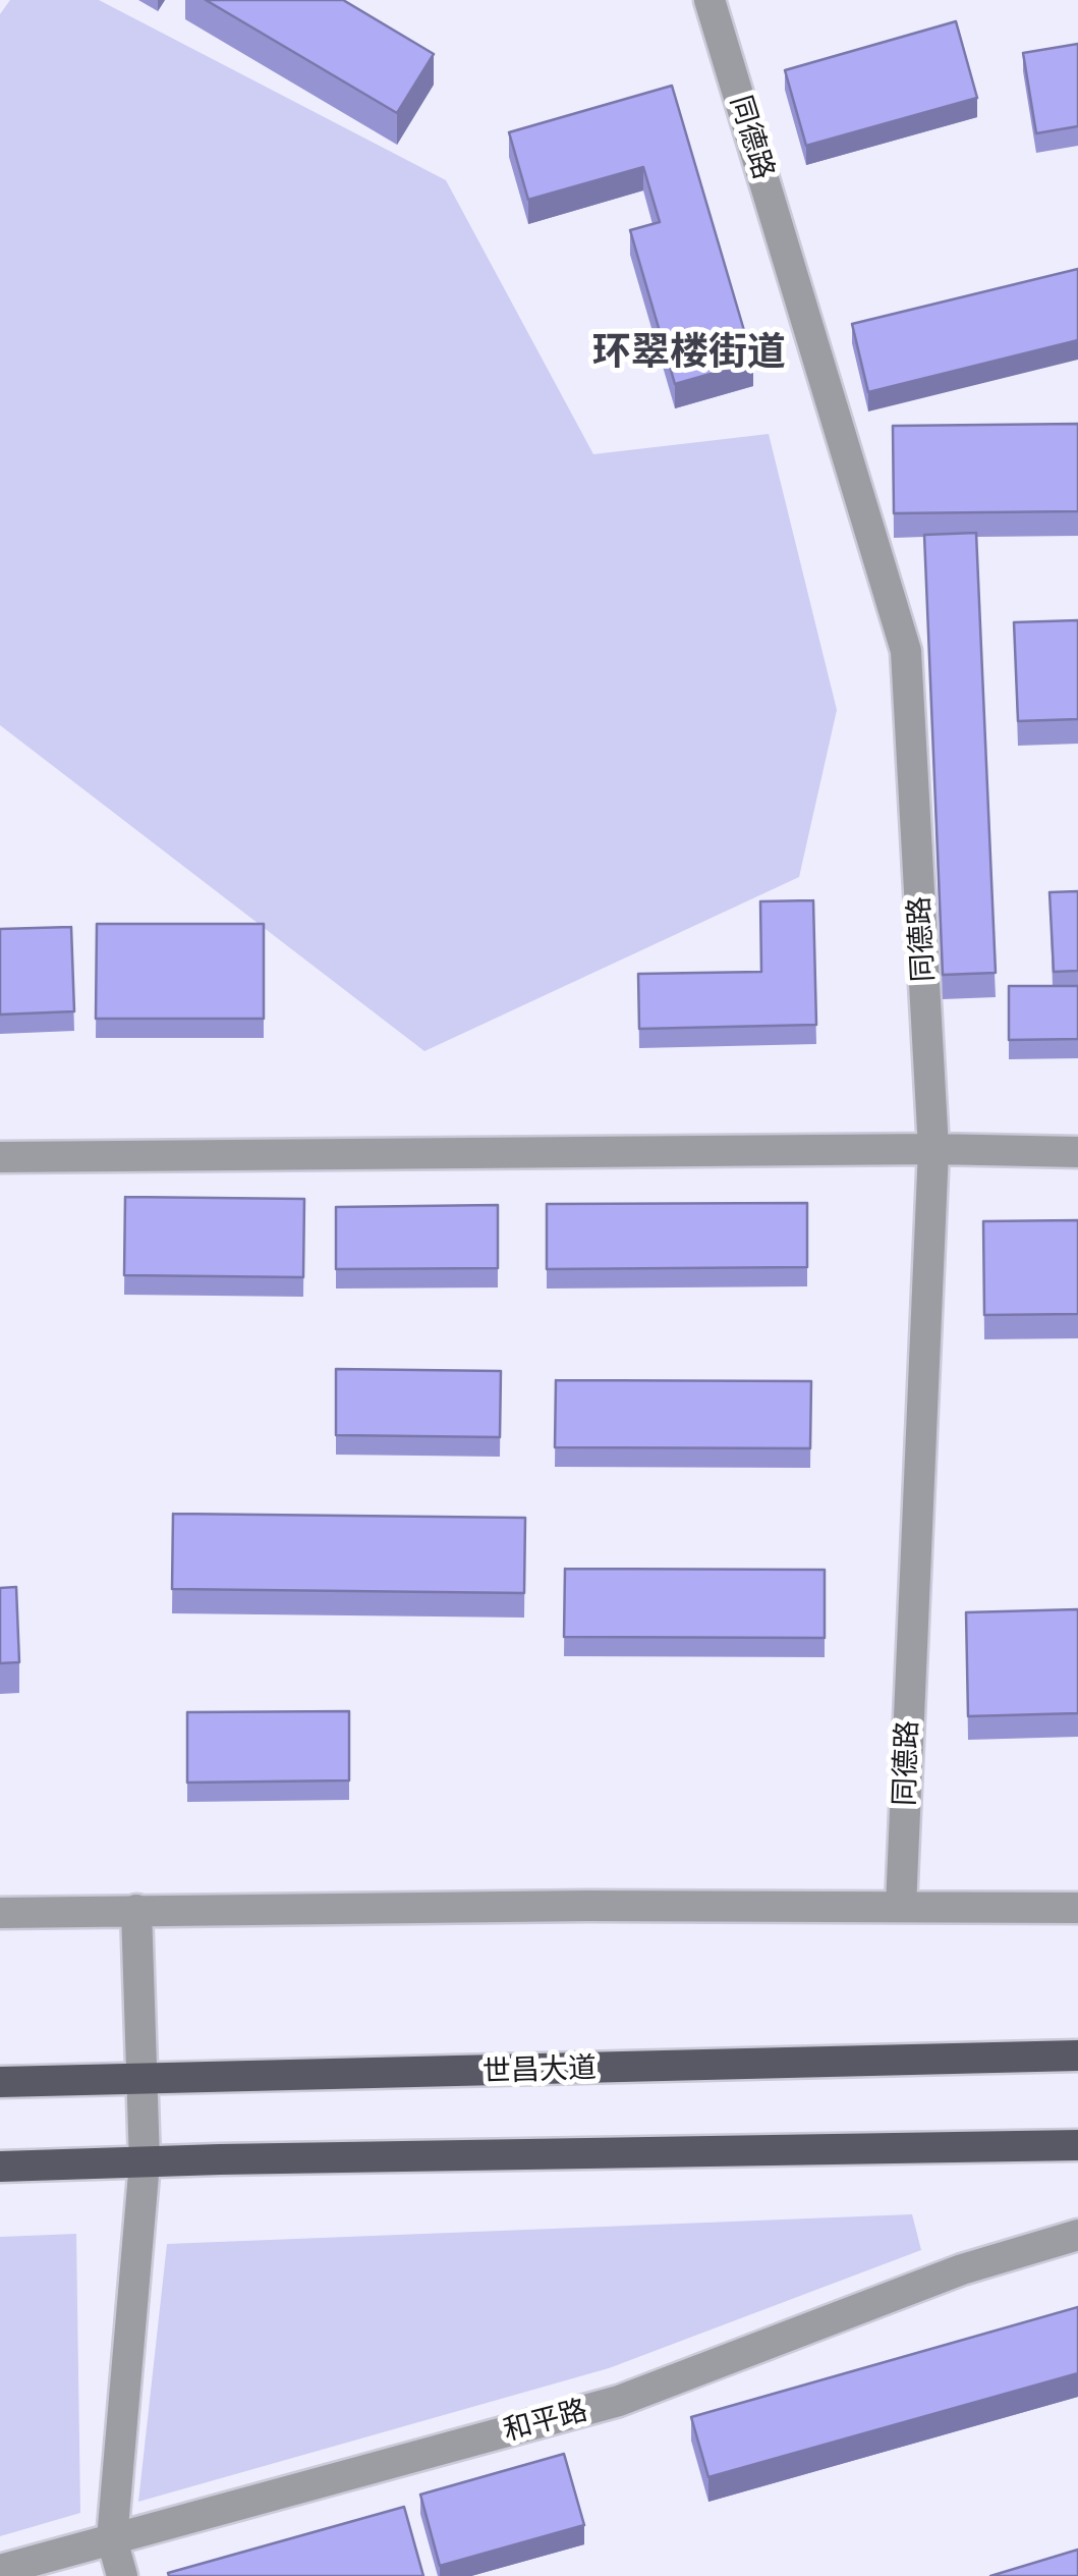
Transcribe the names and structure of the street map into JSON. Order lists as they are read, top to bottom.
{
  "streets": {
    "main road": ["世昌大道"],
    "street": ["同德路", "和平路"]
  },
  "districts": ["环翠楼街道"]
}
